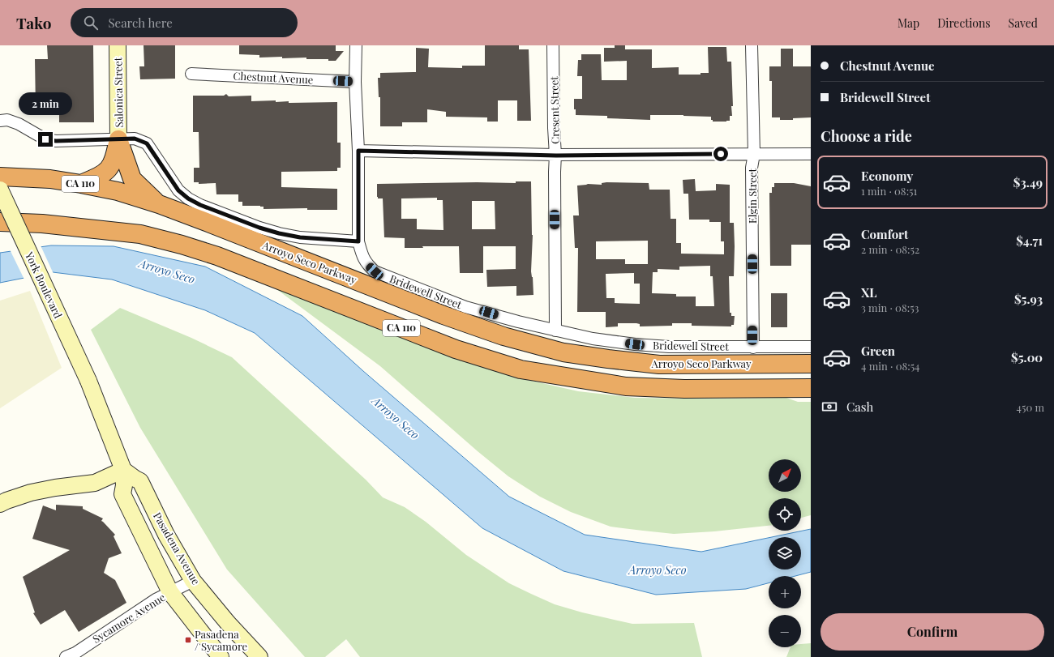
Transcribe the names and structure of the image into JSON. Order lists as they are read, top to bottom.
{
  "streets": {
    "highway": ["CA 110", "Arroyo Seco Parkway"],
    "main road": ["Salonica Street", "York Boulevard", "Pasadena Avenue"],
    "street": [
      "Chestnut Avenue",
      "Cresent Street",
      "Elgin Street",
      "Bridewell Street",
      "Sycamore Avenue"
    ]
  },
  "crossings": [
    ["Chestnut Avenue", "Bridewell Street"],
    ["Cresent Street", "Bridewell Street"],
    ["Elgin Street", "Bridewell Street"],
    ["York Boulevard", "Pasadena Avenue"],
    ["Pasadena Avenue", "Sycamore Avenue"]
  ],
  "water": ["Arroyo Seco"],
  "places": {
    "transit": ["Pasadena / Sycamore"]
  },
  "north": "top right",
  "page": {
    "header": "Tako",
    "search": "Search here",
    "nav": ["Map", "Directions", "Saved"],
    "banner": ["Chestnut Avenue", "Bridewell Street"],
    "bubble": "2 min",
    "heading": "Choose a ride",
    "list": [
      {
        "name": "Economy",
        "note": "1 min · 08:51",
        "value": "$3.49"
      },
      {
        "name": "Comfort",
        "note": "2 min · 08:52",
        "value": "$4.71"
      },
      {
        "name": "XL",
        "note": "3 min · 08:53",
        "value": "$5.93"
      },
      {
        "name": "Green",
        "note": "4 min · 08:54",
        "value": "$5.00"
      }
    ],
    "pay": ["Cash", "450 m"],
    "map_buttons": ["+", "−"],
    "buttons": "Confirm"
  }
}
